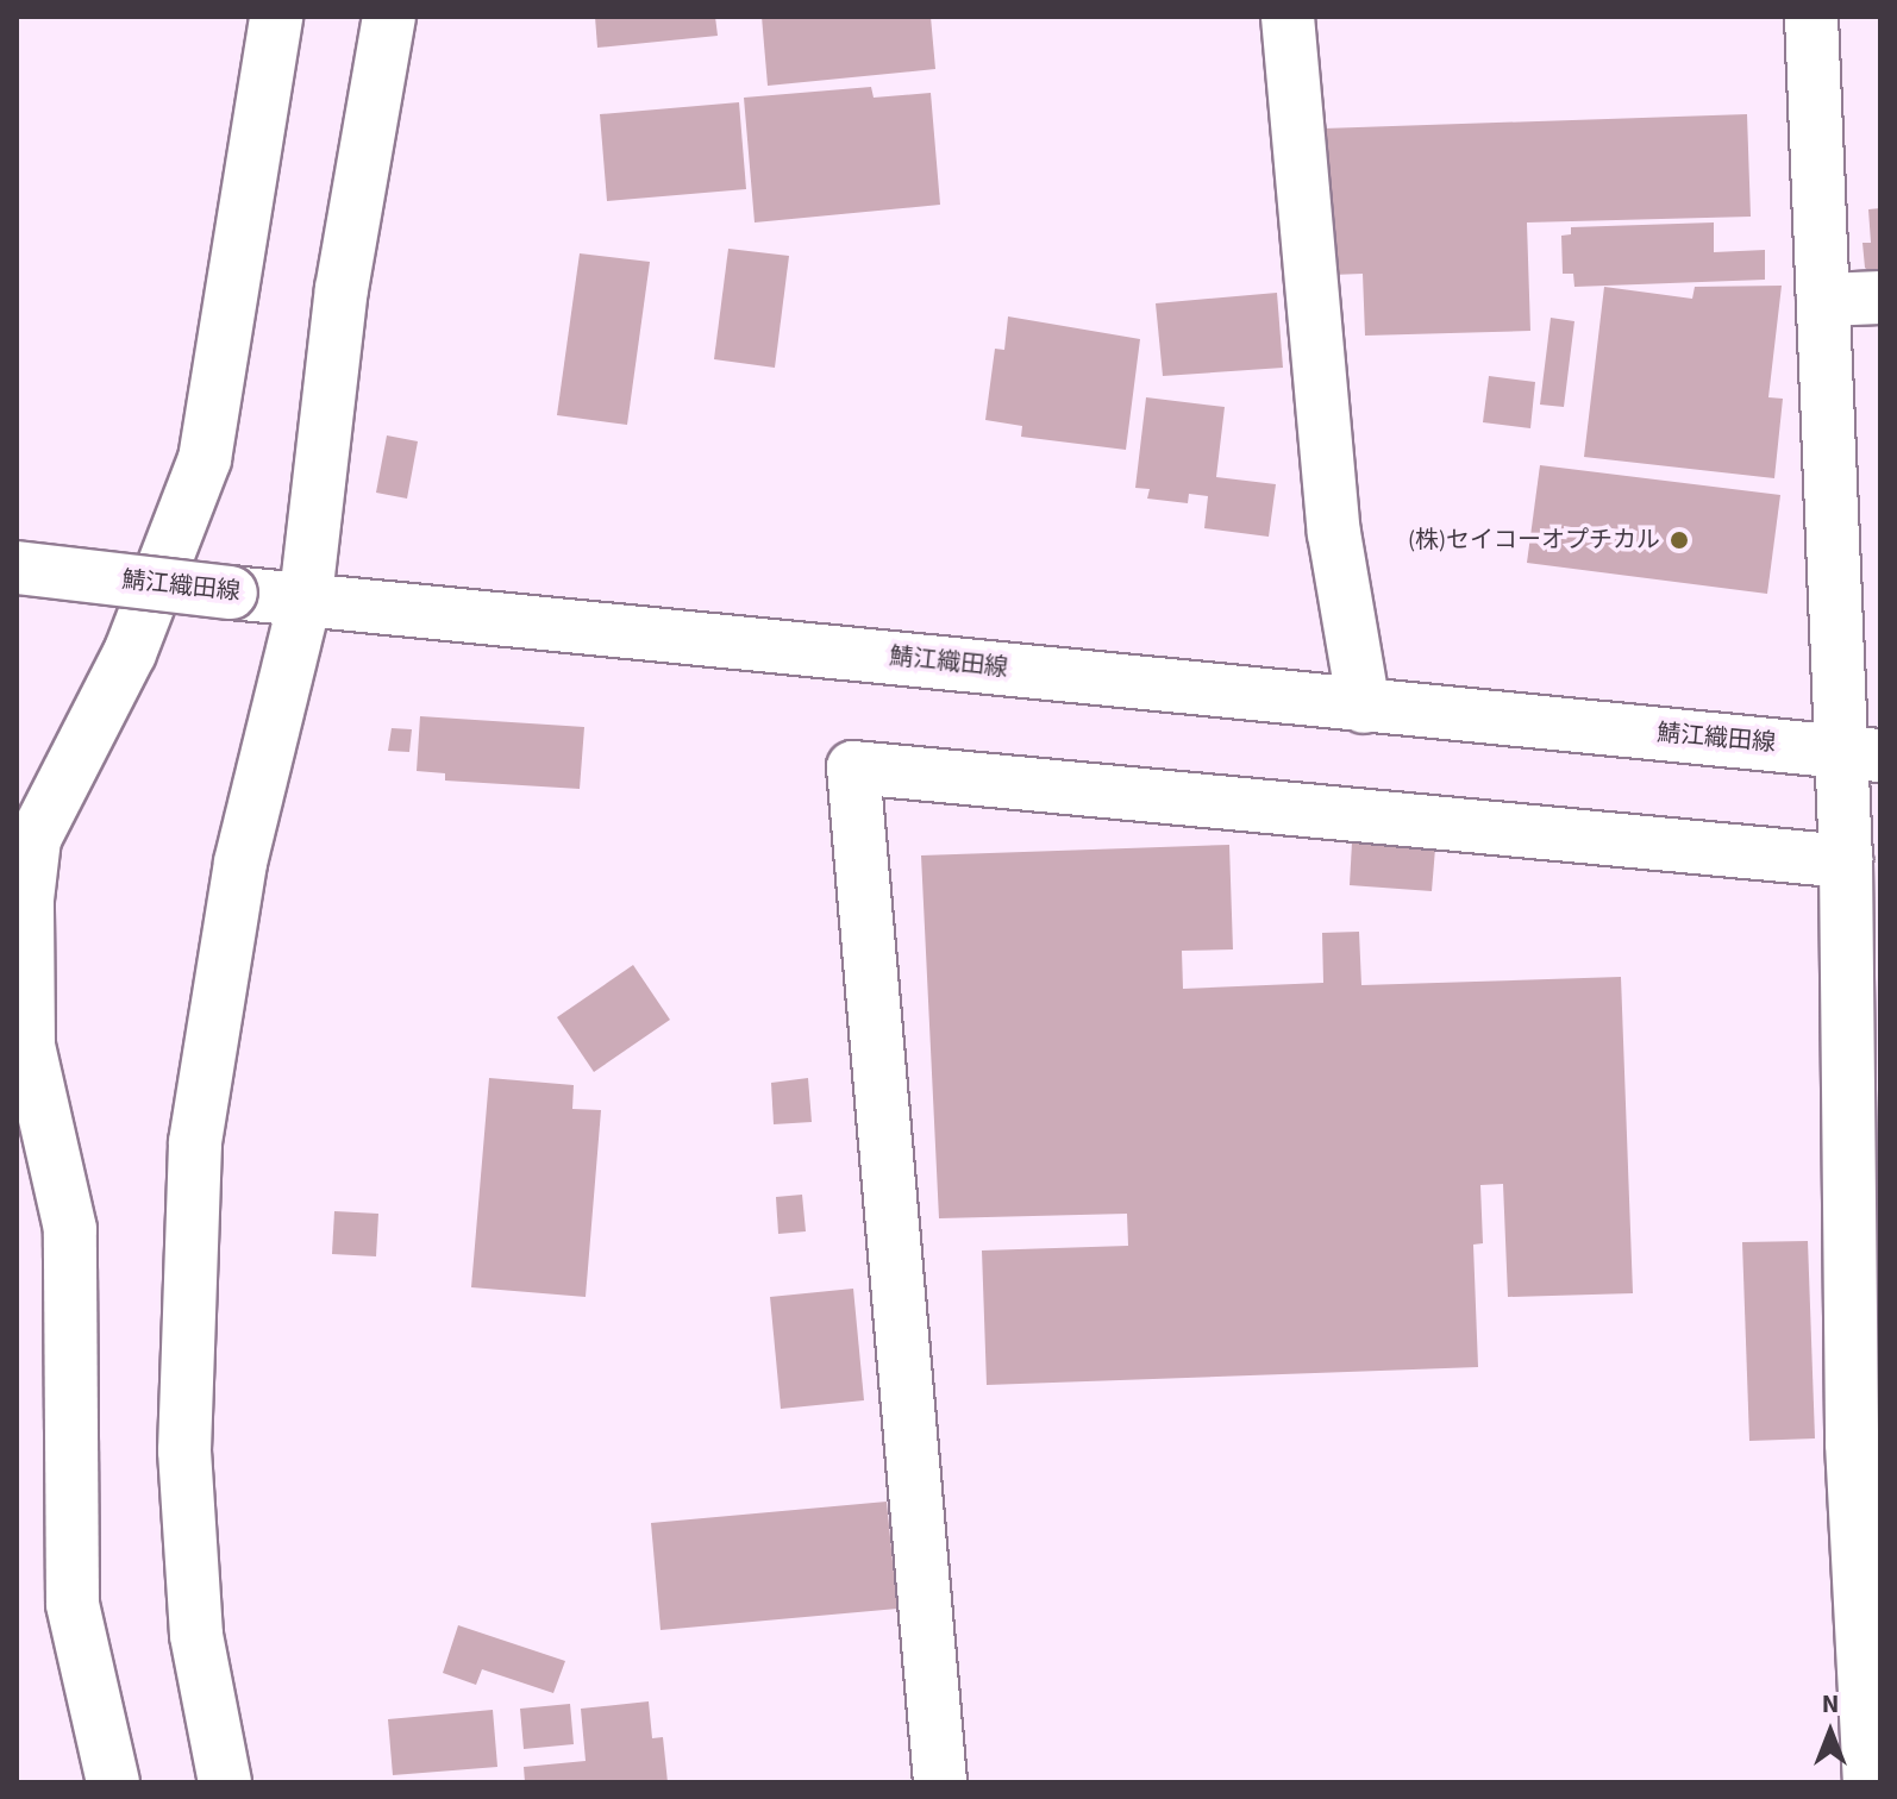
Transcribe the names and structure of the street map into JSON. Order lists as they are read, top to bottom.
{
  "streets": {
    "street": ["鯖江織田線"]
  },
  "places": ["(株)セイコーオプチカル"],
  "north": "top"
}
